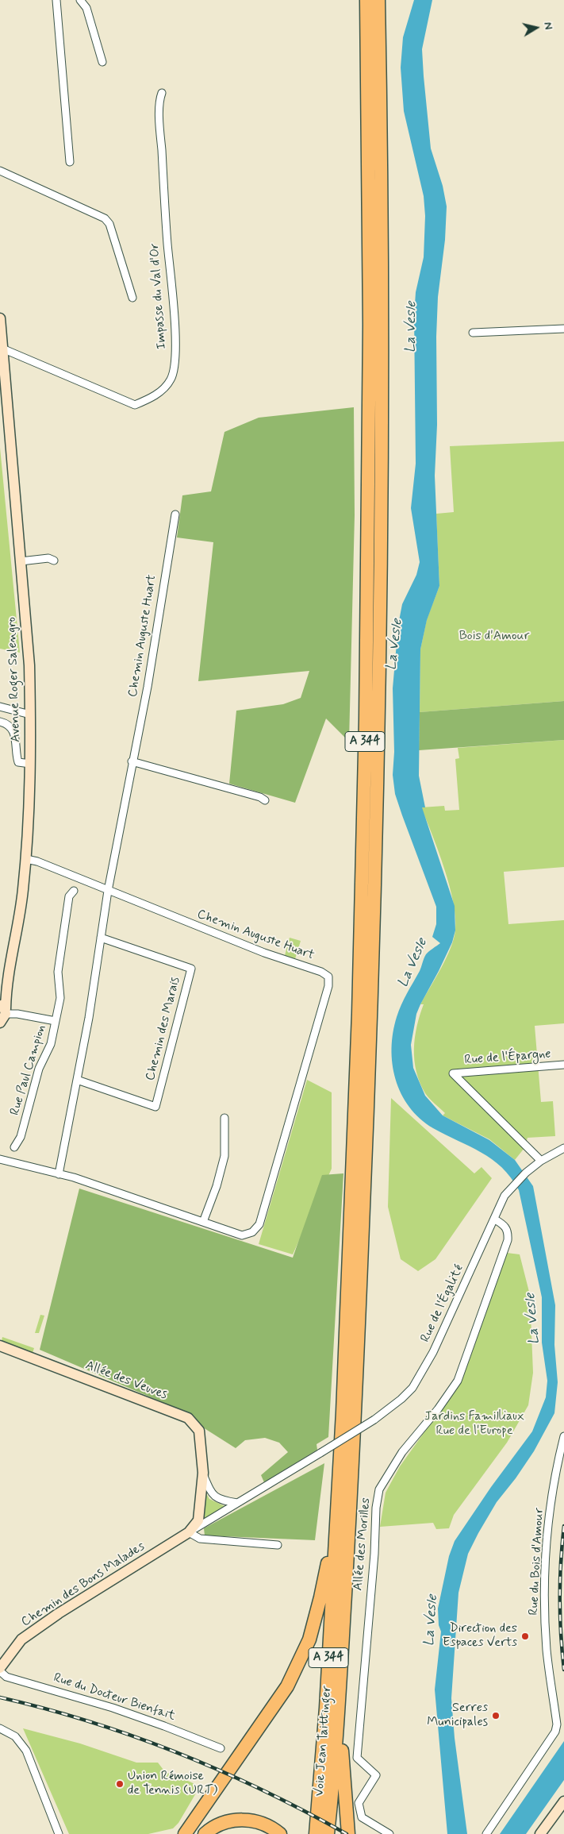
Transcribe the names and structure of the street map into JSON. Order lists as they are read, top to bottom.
{
  "streets": {
    "highway": ["A 344", "Voie Jean Taittinger"],
    "street": [
      "Impasse du Val d'Or",
      "Chemin Auguste Huart",
      "Avenue Roger Salengro",
      "Chemin des Marais",
      "Rue de l'Épargne",
      "Rue Paul Campion",
      "Rue de l'Égalité",
      "Allée des Veuves",
      "Allée des Morilles",
      "Rue du Bois d'Amour",
      "Chemin des Bons Malades",
      "Rue du Docteur Bienfait"
    ]
  },
  "crossings": [
    ["Impasse du Val d'Or", "Avenue Roger Salengro"],
    ["Chemin Auguste Huart", "Avenue Roger Salengro"],
    ["Avenue Roger Salengro", "Rue Paul Campion"],
    ["A 344", "Voie Jean Taittinger"],
    ["Rue de l'Épargne", "Rue de l'Égalité"],
    ["Rue de l'Égalité", "Allée des Morilles"],
    ["Rue de l'Égalité", "Chemin des Bons Malades"],
    ["Allée des Veuves", "Chemin des Bons Malades"]
  ],
  "water": ["La Vesle"],
  "parks": ["Bois d'Amour", "Jardins Familliaux Rue de l'Europe"],
  "places": ["Direction des Espaces Verts", "Serres Municipales", "Union Rémoise de Tennis (URT)"],
  "north": "right"
}
